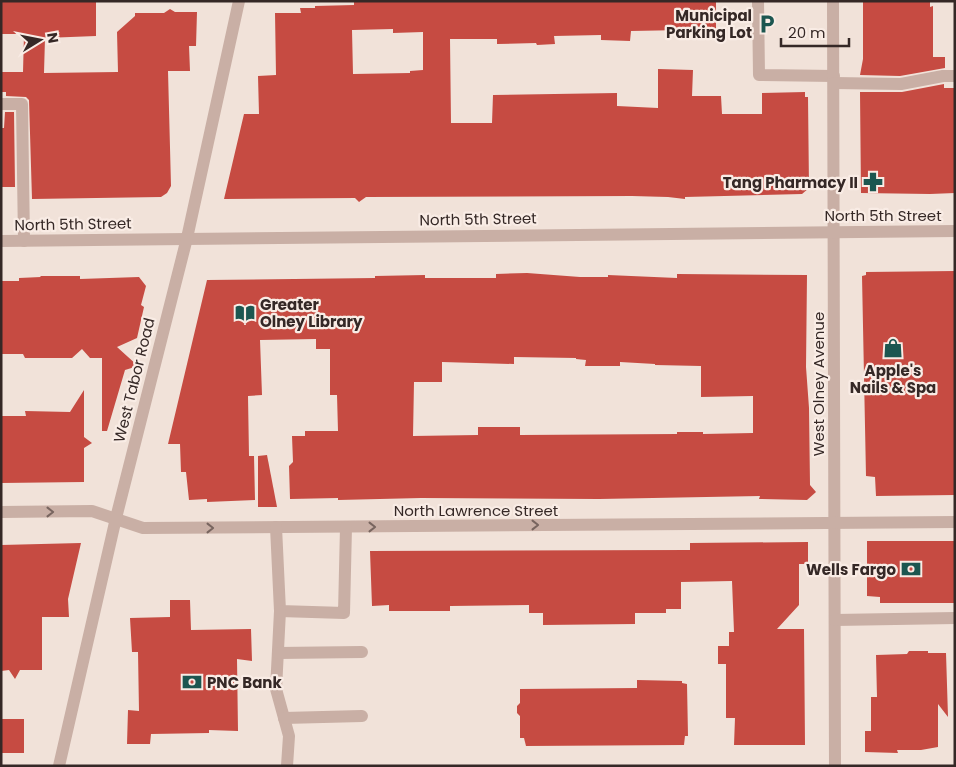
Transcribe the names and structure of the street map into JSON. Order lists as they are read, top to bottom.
{
  "streets": {
    "street": [
      "North 5th Street",
      "West Tabor Road",
      "West Olney Avenue",
      "North Lawrence Street"
    ]
  },
  "crossings": [
    ["North 5th Street", "West Tabor Road"],
    ["North 5th Street", "West Olney Avenue"],
    ["West Tabor Road", "North Lawrence Street"],
    ["West Olney Avenue", "North Lawrence Street"]
  ],
  "one_way": ["North Lawrence Street"],
  "places": {
    "parking": ["Municipal Parking Lot"],
    "pharmacy": ["Tang Pharmacy II"],
    "library": ["Greater Olney Library"],
    "shop": ["Apple's Nails & Spa"],
    "bank": ["Wells Fargo", "PNC Bank"]
  },
  "scale_bar": "20 m",
  "north": "right"
}
